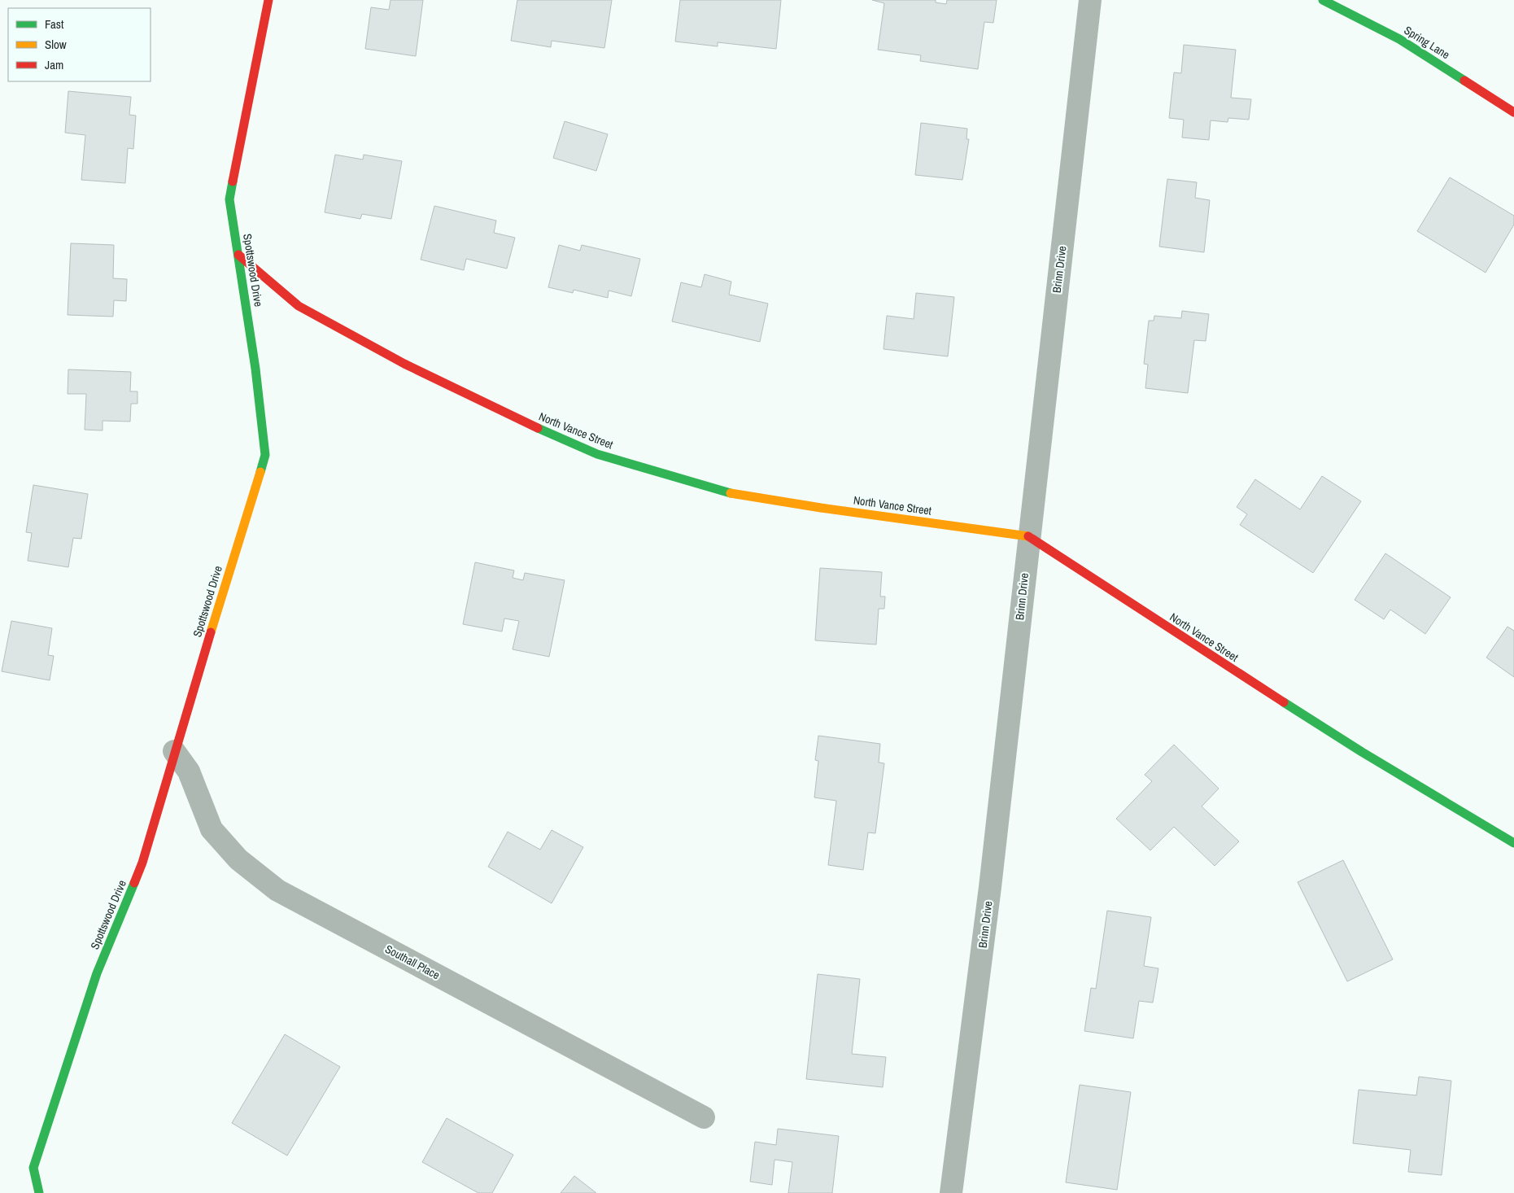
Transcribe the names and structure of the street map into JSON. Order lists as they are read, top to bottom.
{
  "streets": {
    "street": [
      "Spring Lane",
      "Brinn Drive",
      "Spottswood Drive",
      "North Vance Street",
      "Southall Place"
    ]
  },
  "crossings": [
    ["Brinn Drive", "North Vance Street"],
    ["Spottswood Drive", "North Vance Street"],
    ["Spottswood Drive", "Southall Place"]
  ],
  "legend": ["Fast", "Slow", "Jam"]
}
